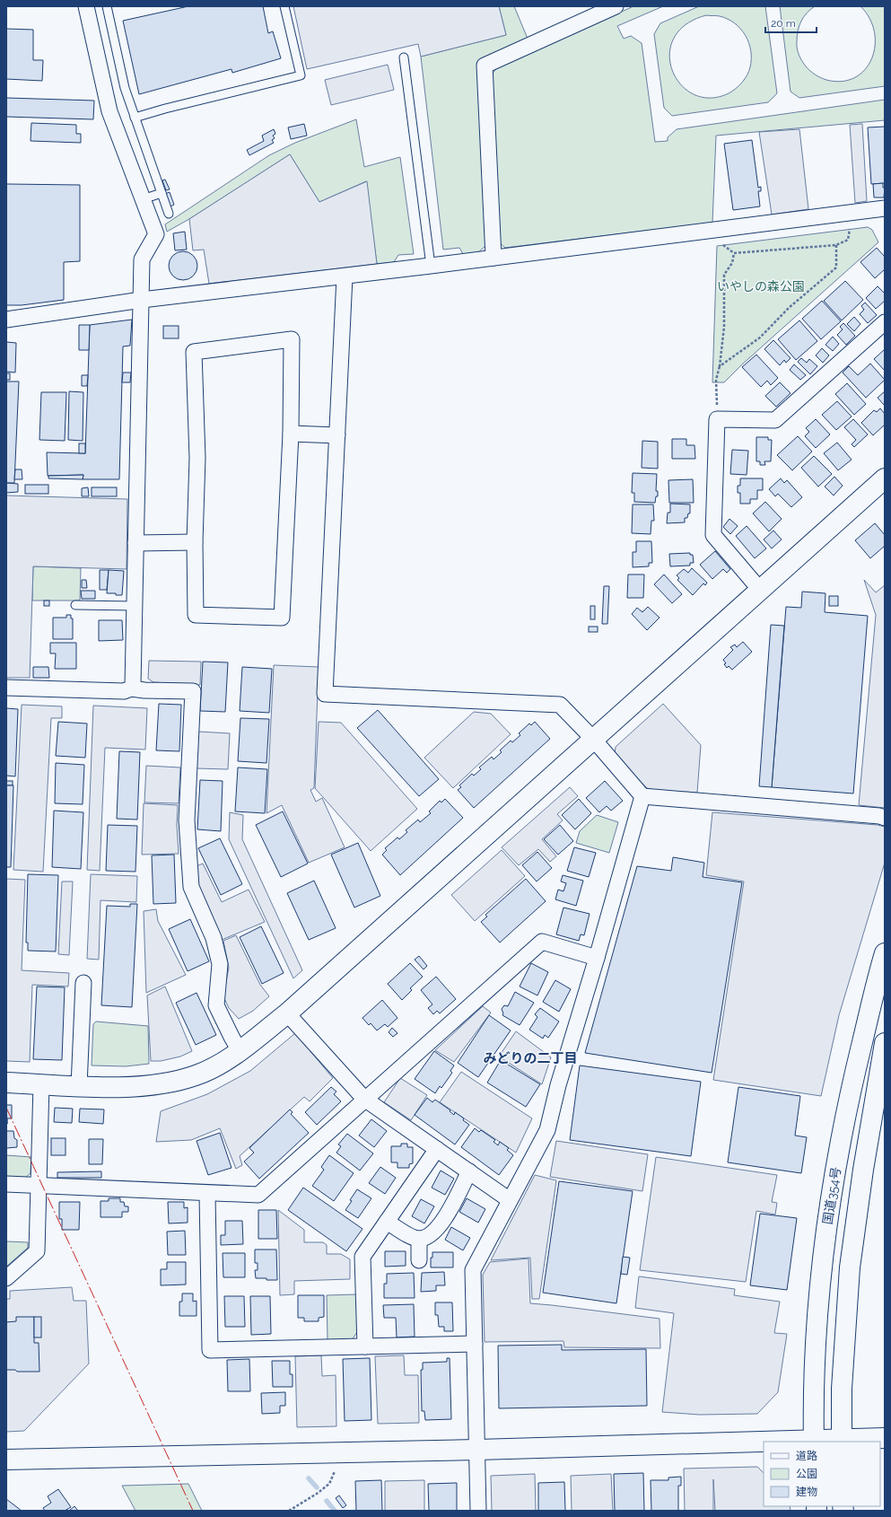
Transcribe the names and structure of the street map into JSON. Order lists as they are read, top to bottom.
{
  "streets": {
    "main road": ["国道354号"]
  },
  "districts": ["みどりの二丁目"],
  "parks": ["いやしの森公園"],
  "legend": ["道路", "公園", "建物"],
  "scale_bar": "20 m"
}
